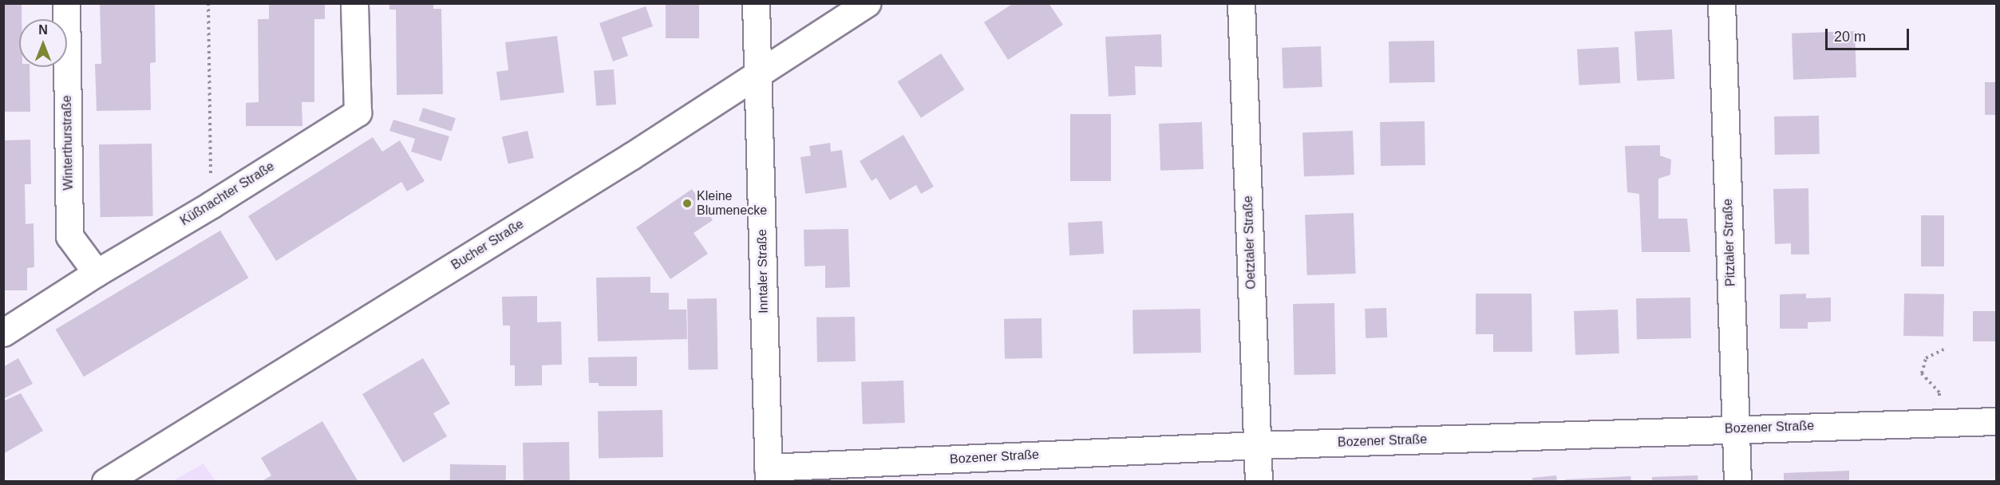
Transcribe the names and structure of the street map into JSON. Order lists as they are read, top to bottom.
{
  "streets": {
    "street": [
      "Winterthurstraße",
      "Küßnachter Straße",
      "Oetztaler Straße",
      "Pitztaler Straße",
      "Bucher Straße",
      "Inntaler Straße",
      "Bozener Straße"
    ]
  },
  "crossings": [
    ["Winterthurstraße", "Küßnachter Straße"],
    ["Oetztaler Straße", "Bozener Straße"],
    ["Pitztaler Straße", "Bozener Straße"],
    ["Bucher Straße", "Inntaler Straße"],
    ["Inntaler Straße", "Bozener Straße"]
  ],
  "places": ["Kleine Blumenecke"],
  "scale_bar": "20 m",
  "north": "top"
}
